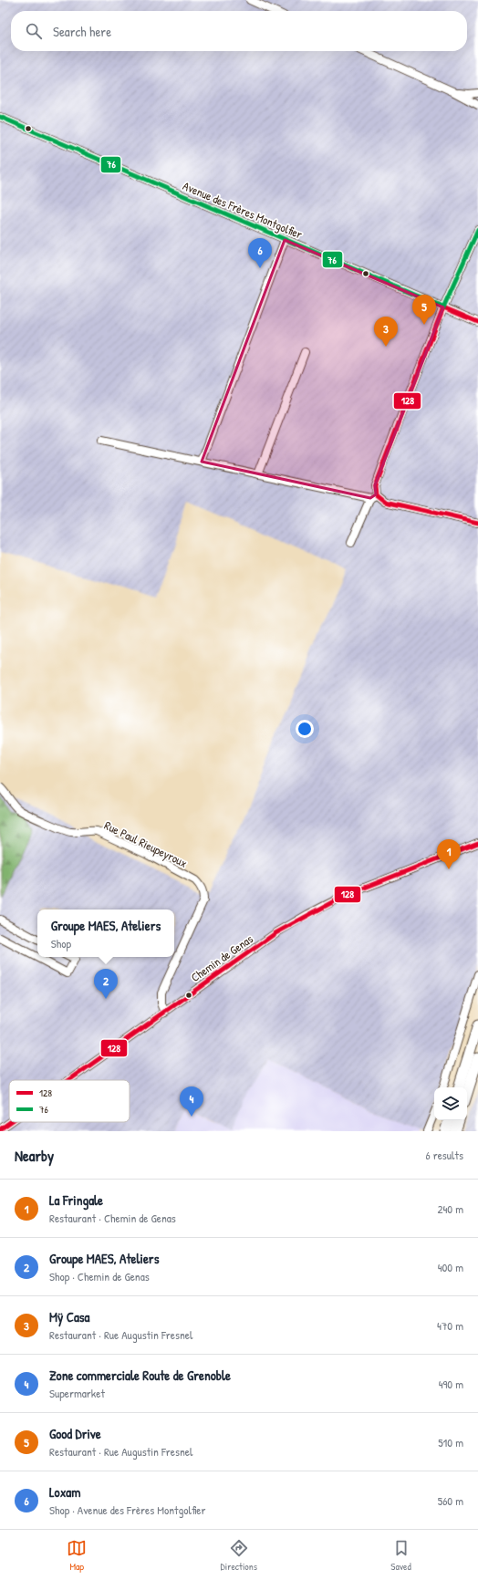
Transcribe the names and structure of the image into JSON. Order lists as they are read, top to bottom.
{
  "streets": {
    "street": ["Avenue des Frères Montgolfier", "Rue Paul Rieupeyroux", "Chemin de Genas"]
  },
  "crossings": [
    ["Rue Paul Rieupeyroux", "Chemin de Genas"]
  ],
  "lines": ["transit line 76", "transit line 128"],
  "legend": ["128", "76"],
  "page": {
    "search": "Search here",
    "pins": [
      "6",
      "5",
      "3",
      "1",
      "2",
      "4"
    ],
    "popup": ["Groupe MAES, Ateliers", "Shop"],
    "heading": ["Nearby", "6 results"],
    "list": [
      {
        "mark": "1",
        "name": "La Fringale",
        "note": "Restaurant · Chemin de Genas",
        "value": "240 m"
      },
      {
        "mark": "2",
        "name": "Groupe MAES, Ateliers",
        "note": "Shop · Chemin de Genas",
        "value": "400 m"
      },
      {
        "mark": "3",
        "name": "Mÿ Casa",
        "note": "Restaurant · Rue Augustin Fresnel",
        "value": "470 m"
      },
      {
        "mark": "4",
        "name": "Zone commerciale Route de Grenoble",
        "note": "Supermarket",
        "value": "490 m"
      },
      {
        "mark": "5",
        "name": "Good Drive",
        "note": "Restaurant · Rue Augustin Fresnel",
        "value": "510 m"
      },
      {
        "mark": "6",
        "name": "Loxam",
        "note": "Shop · Avenue des Frères Montgolfier",
        "value": "560 m"
      }
    ],
    "nav": ["Map", "Directions", "Saved"]
  }
}
